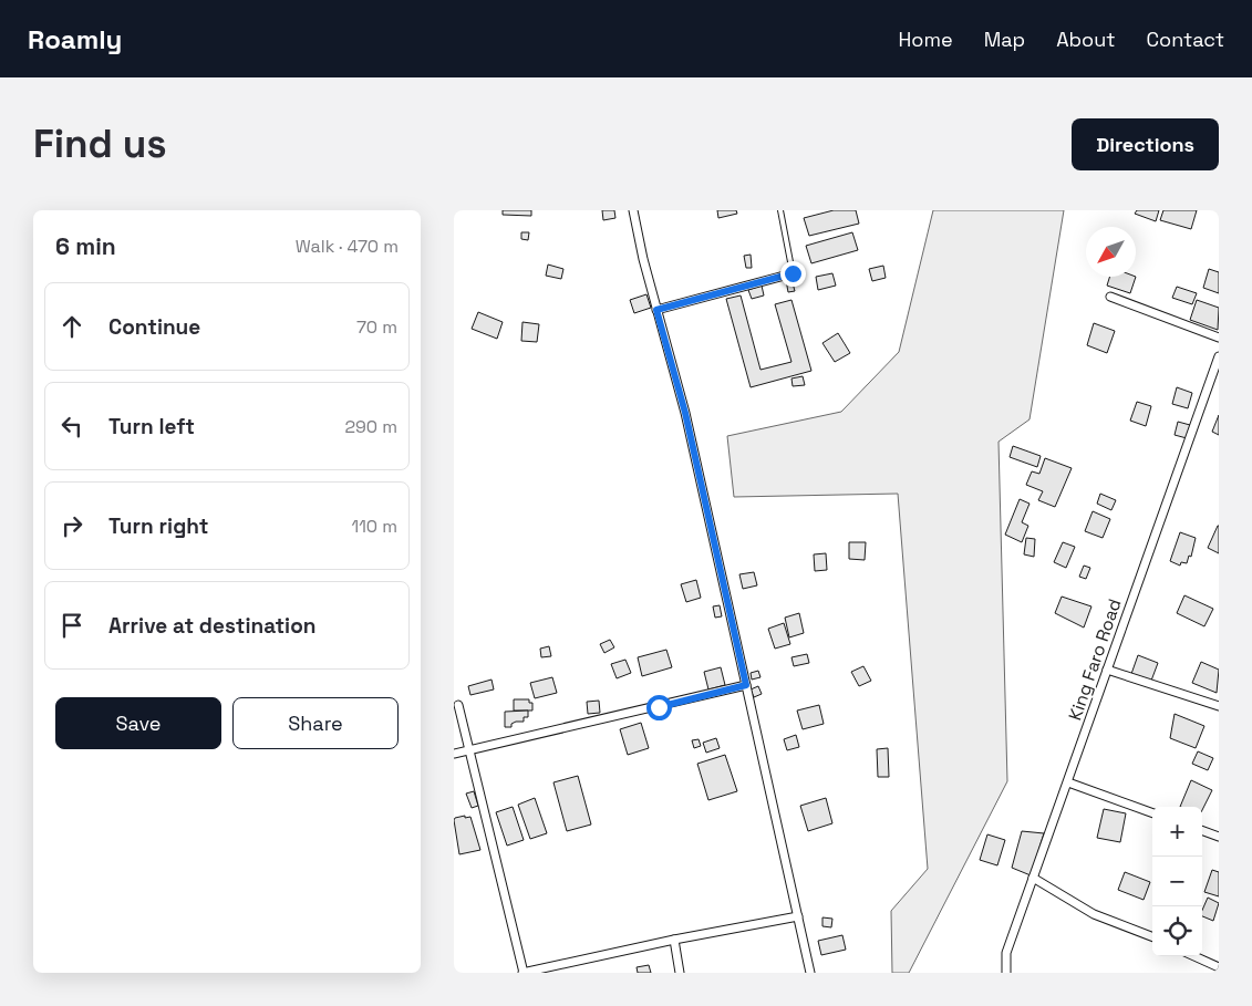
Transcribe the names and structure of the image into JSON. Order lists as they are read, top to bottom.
{
  "streets": {
    "street": ["King Faro Road"]
  },
  "north": "bottom left",
  "page": {
    "header": "Roamly",
    "nav": [
      "Home",
      "Map",
      "About",
      "Contact"
    ],
    "buttons": [
      "Directions",
      ["Save", "Share"]
    ],
    "title": "Find us",
    "heading": ["6 min", "Walk · 470 m"],
    "list": [
      ["Continue", "70 m"],
      ["Turn left", "290 m"],
      ["Turn right", "110 m"],
      "Arrive at destination"
    ],
    "map_buttons": ["+", "−"]
  }
}
